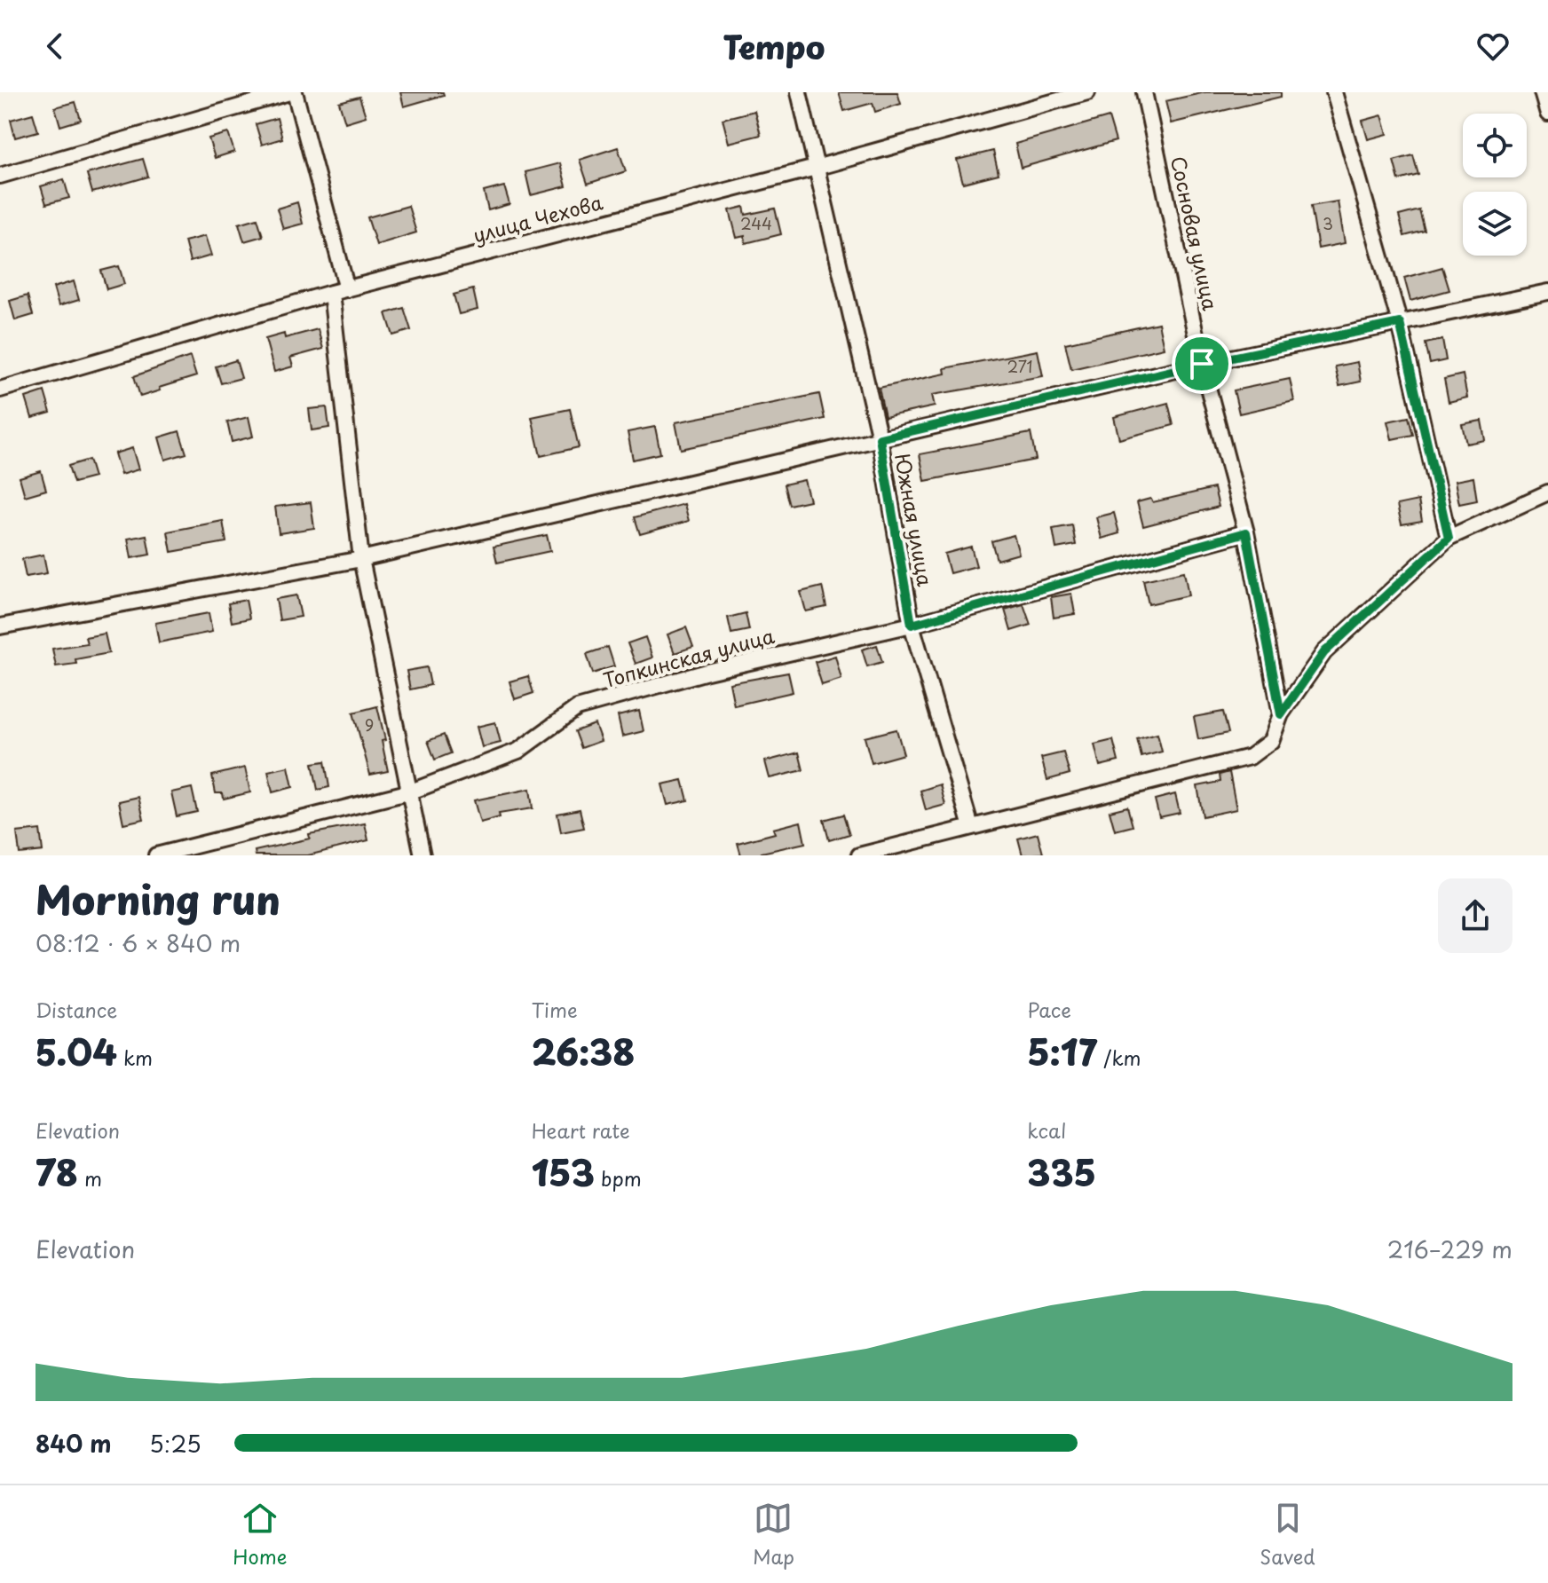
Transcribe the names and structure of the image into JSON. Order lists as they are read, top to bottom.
{
  "streets": {
    "street": [
      "улица Чехова",
      "Сосновая улица",
      "Южная улица",
      "Топкинская улица"
    ]
  },
  "crossings": [
    ["улица Чехова", "Южная улица"],
    ["Сосновая улица", "Топкинская улица"],
    ["Южная улица", "Топкинская улица"]
  ],
  "house_numbers": [
    "244",
    "3",
    "271",
    "9"
  ],
  "page": {
    "header": "Tempo",
    "heading": ["Morning run", "08:12 · 6 × 840 m"],
    "stats": [
      ["Distance", "5.04 km"],
      ["Time", "26:38"],
      ["Pace", "5:17 /km"],
      ["Elevation", "78 m"],
      ["Heart rate", "153 bpm"],
      ["kcal", "335"]
    ],
    "chart": ["Elevation", "216–229 m"],
    "list": [
      {
        "name": "840 m",
        "note": "5:25"
      }
    ],
    "tabs": ["Home", "Map", "Saved"]
  }
}
